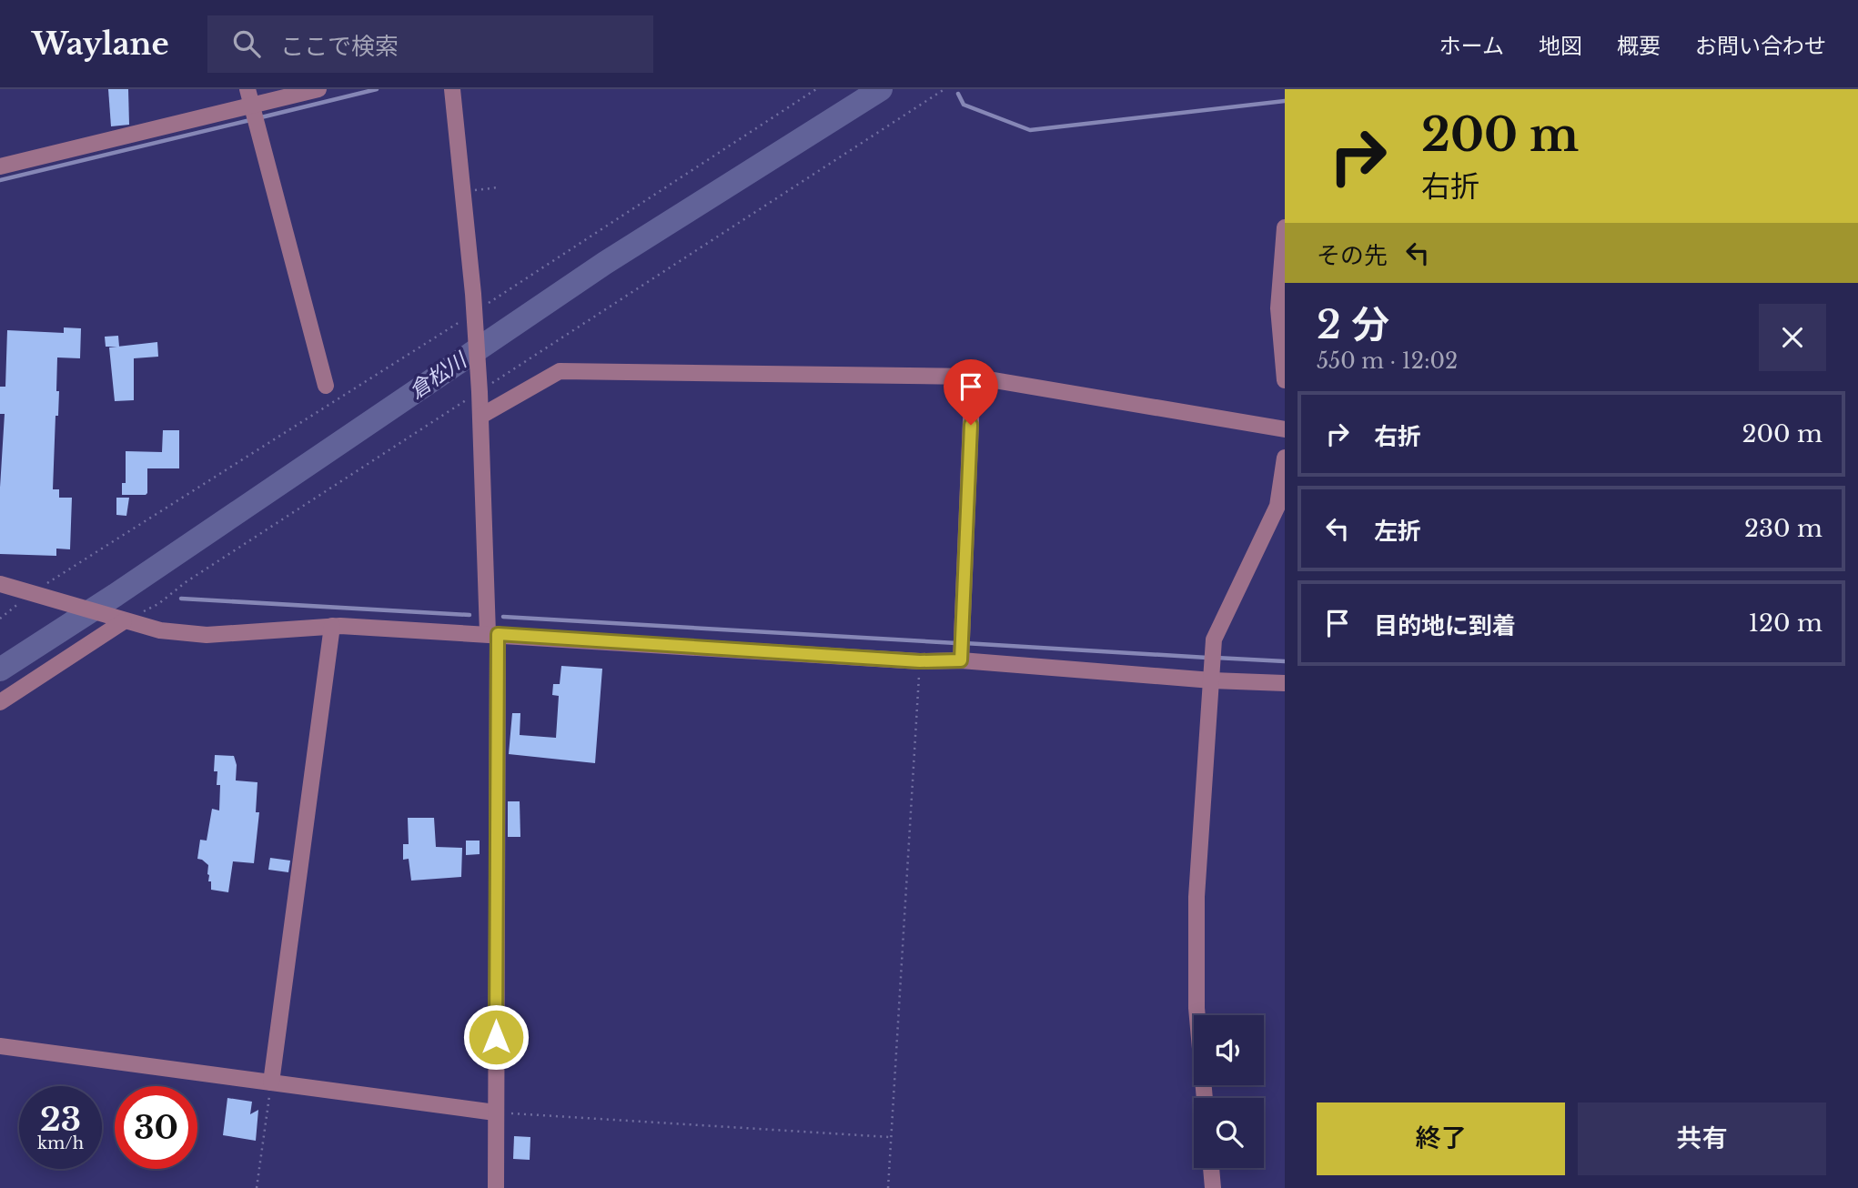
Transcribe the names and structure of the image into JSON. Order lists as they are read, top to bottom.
{
  "water": ["倉松川"],
  "page": {
    "header": "Waylane",
    "search": "ここで検索",
    "nav": [
      "ホーム",
      "地図",
      "概要",
      "お問い合わせ"
    ],
    "turn": ["200 m", "右折"],
    "then": "その先",
    "heading": ["2 分", "550 m · 12:02"],
    "list": [
      {
        "name": "右折",
        "value": "200 m"
      },
      {
        "name": "左折",
        "value": "230 m"
      },
      {
        "name": "目的地に到着",
        "value": "120 m"
      }
    ],
    "speed": "23 km/h",
    "limit": "30",
    "buttons": ["終了", "共有"]
  }
}
